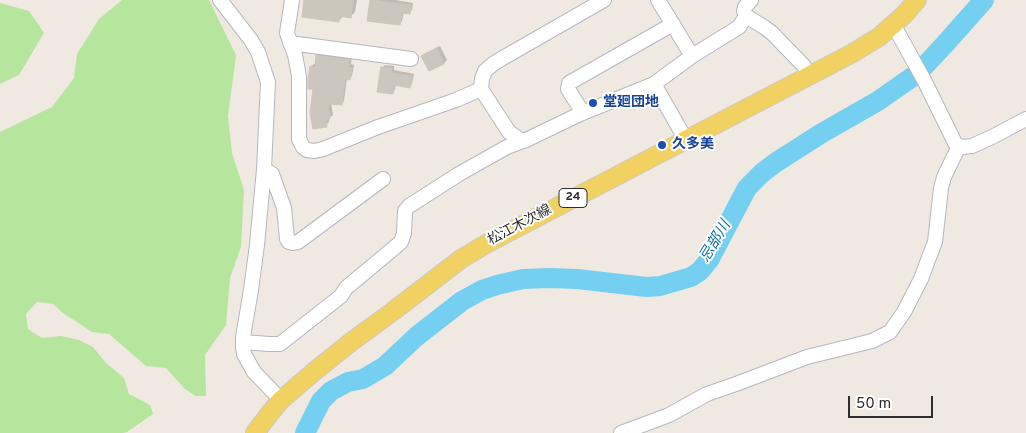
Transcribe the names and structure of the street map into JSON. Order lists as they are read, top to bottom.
{
  "streets": {
    "main road": ["24", "松江木次線"]
  },
  "water": ["忌部川"],
  "places": ["堂廻団地", "久多美"],
  "scale_bar": "50 m"
}
